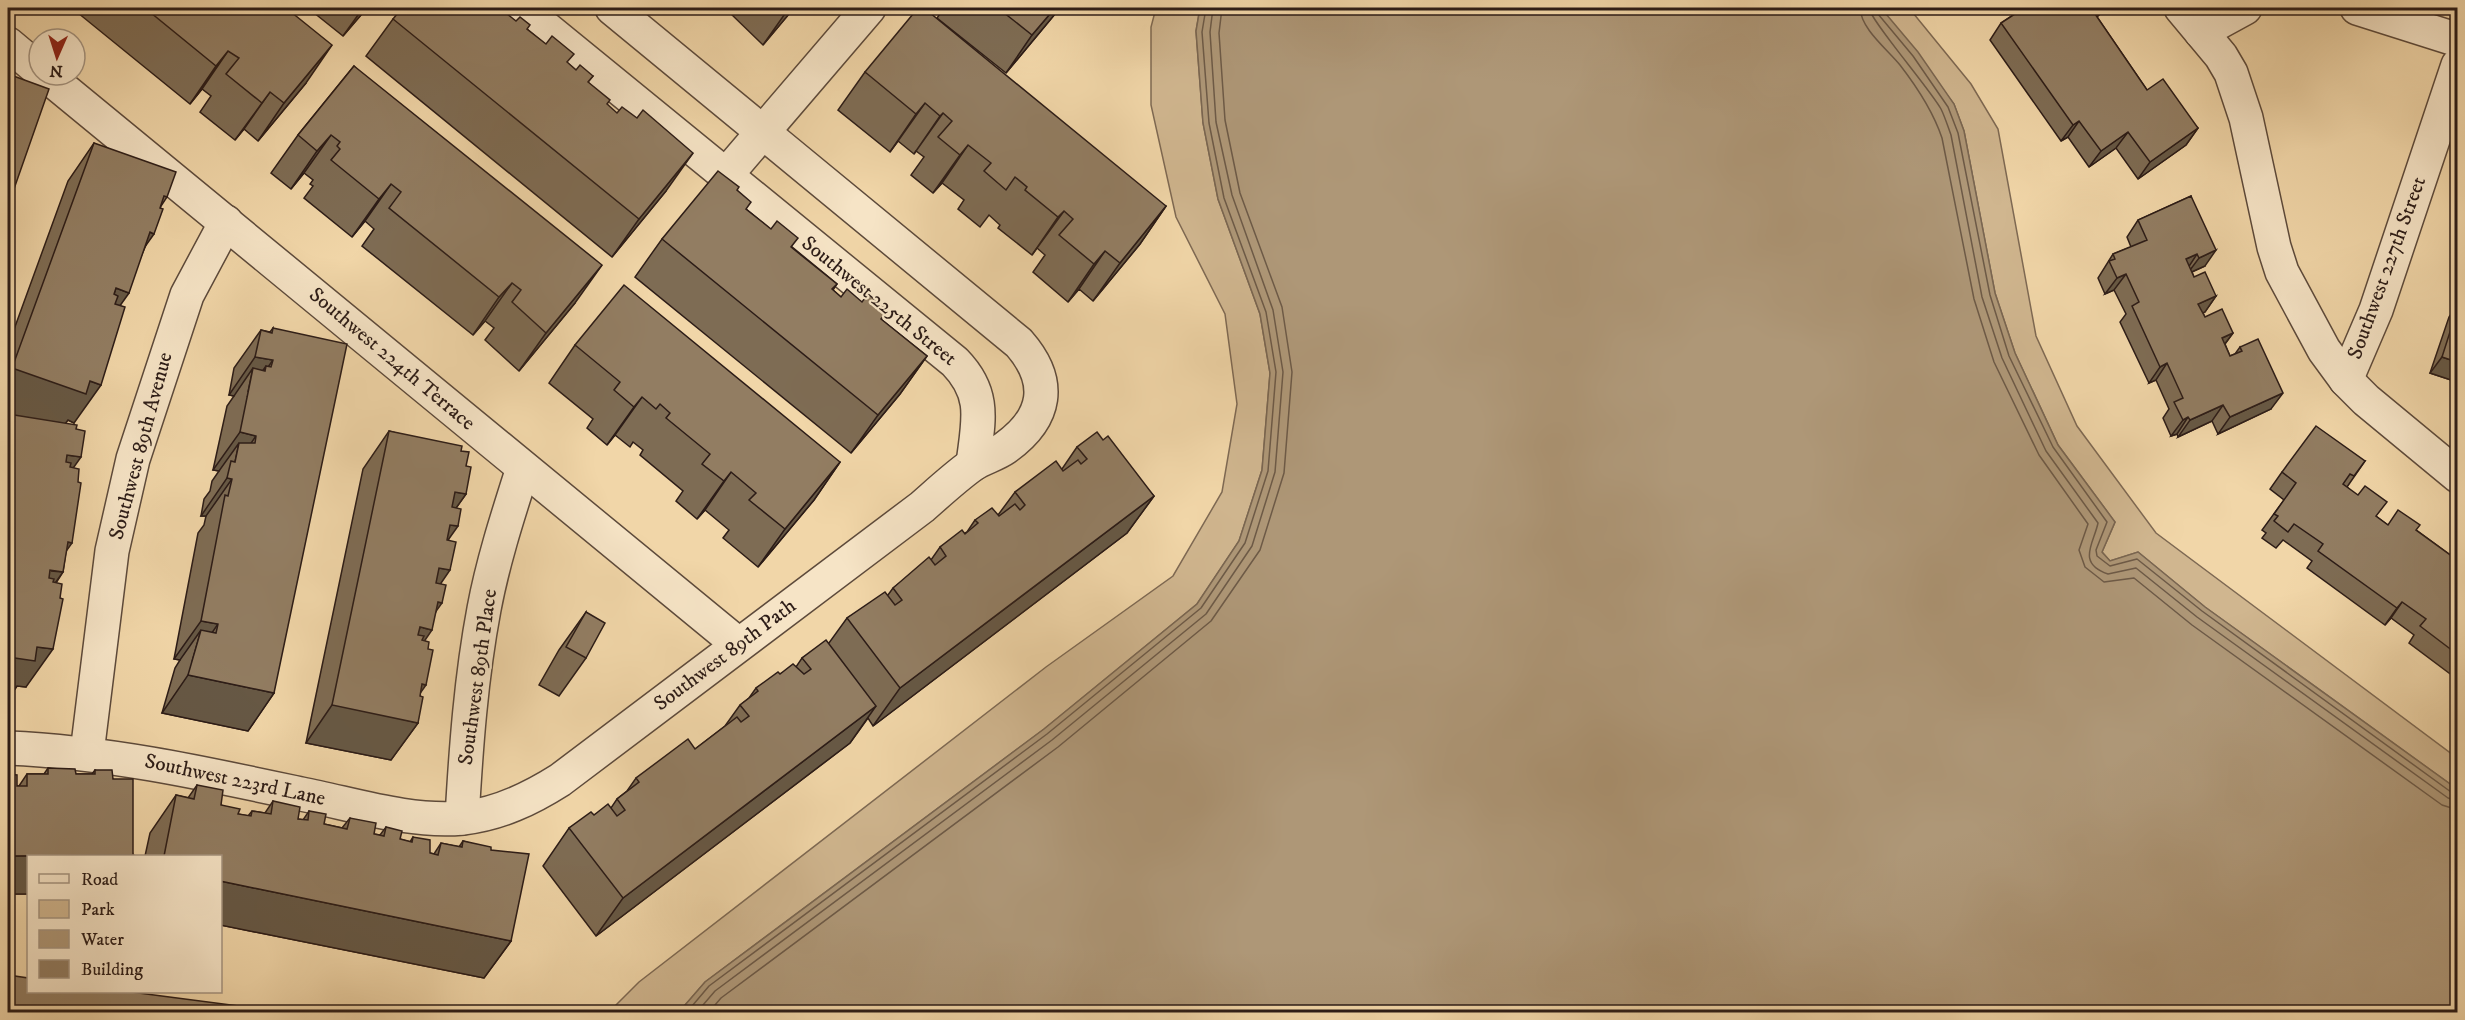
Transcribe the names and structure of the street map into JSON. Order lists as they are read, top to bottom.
{
  "streets": {
    "street": [
      "Southwest 227th Street",
      "Southwest 225th Street",
      "Southwest 224th Terrace",
      "Southwest 89th Avenue",
      "Southwest 89th Path",
      "Southwest 89th Place",
      "Southwest 223rd Lane"
    ]
  },
  "crossings": [
    ["Southwest 225th Street", "Southwest 89th Path"],
    ["Southwest 224th Terrace", "Southwest 89th Avenue"],
    ["Southwest 224th Terrace", "Southwest 89th Path"],
    ["Southwest 224th Terrace", "Southwest 89th Place"],
    ["Southwest 89th Avenue", "Southwest 223rd Lane"],
    ["Southwest 89th Path", "Southwest 89th Place"],
    ["Southwest 89th Path", "Southwest 223rd Lane"],
    ["Southwest 89th Place", "Southwest 223rd Lane"]
  ],
  "legend": [
    "Road",
    "Park",
    "Water",
    "Building"
  ],
  "north": "bottom"
}
